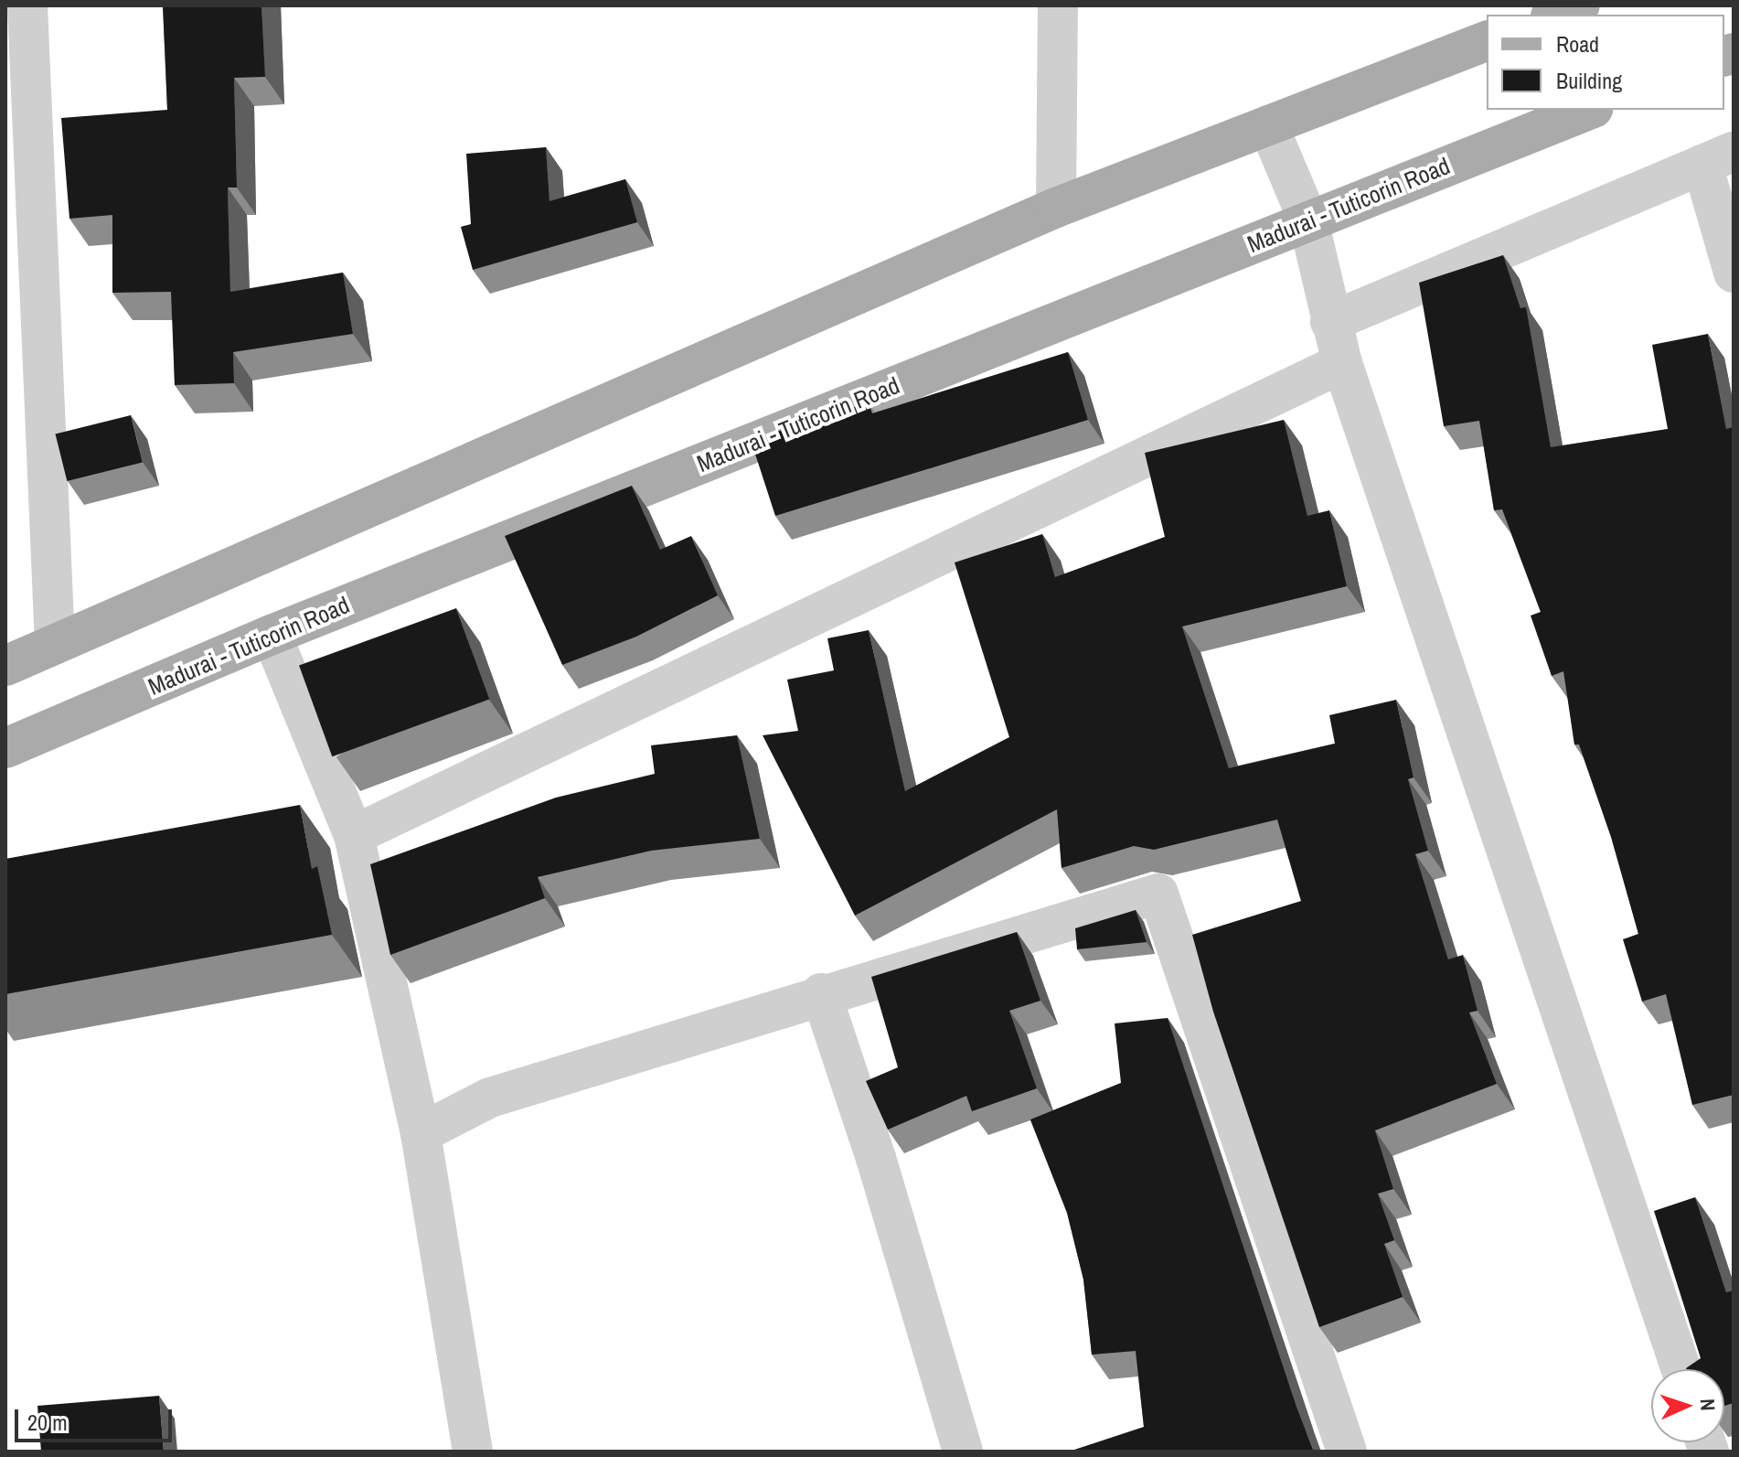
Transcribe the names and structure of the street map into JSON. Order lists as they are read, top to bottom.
{
  "streets": {
    "main road": ["Madurai - Tuticorin Road"]
  },
  "legend": ["Road", "Building"],
  "scale_bar": "20 m",
  "north": "right"
}
